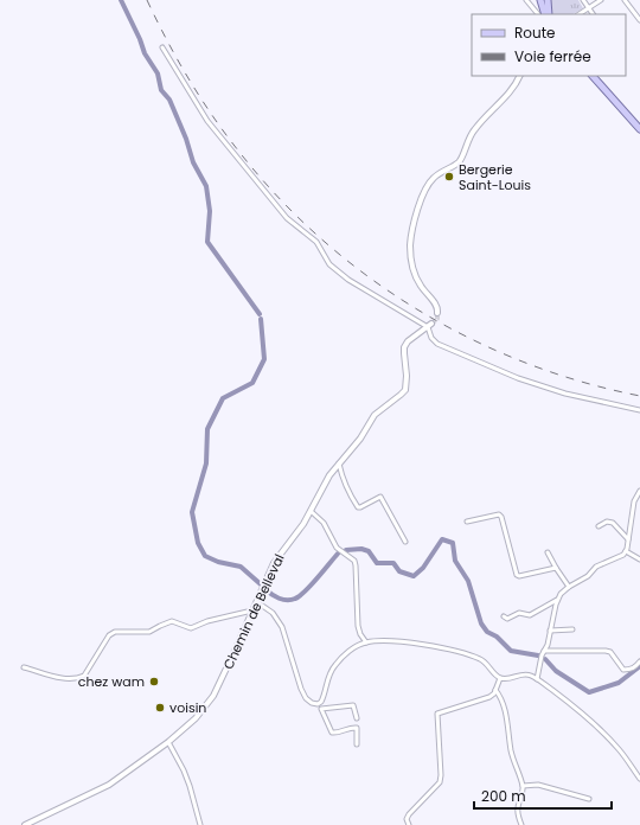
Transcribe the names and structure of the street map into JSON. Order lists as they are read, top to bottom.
{
  "streets": {
    "street": ["Chemin de Belleval"]
  },
  "places": ["Bergerie Saint-Louis", "chez wam", "voisin"],
  "legend": ["Route", "Voie ferrée"],
  "scale_bar": "200 m"
}
